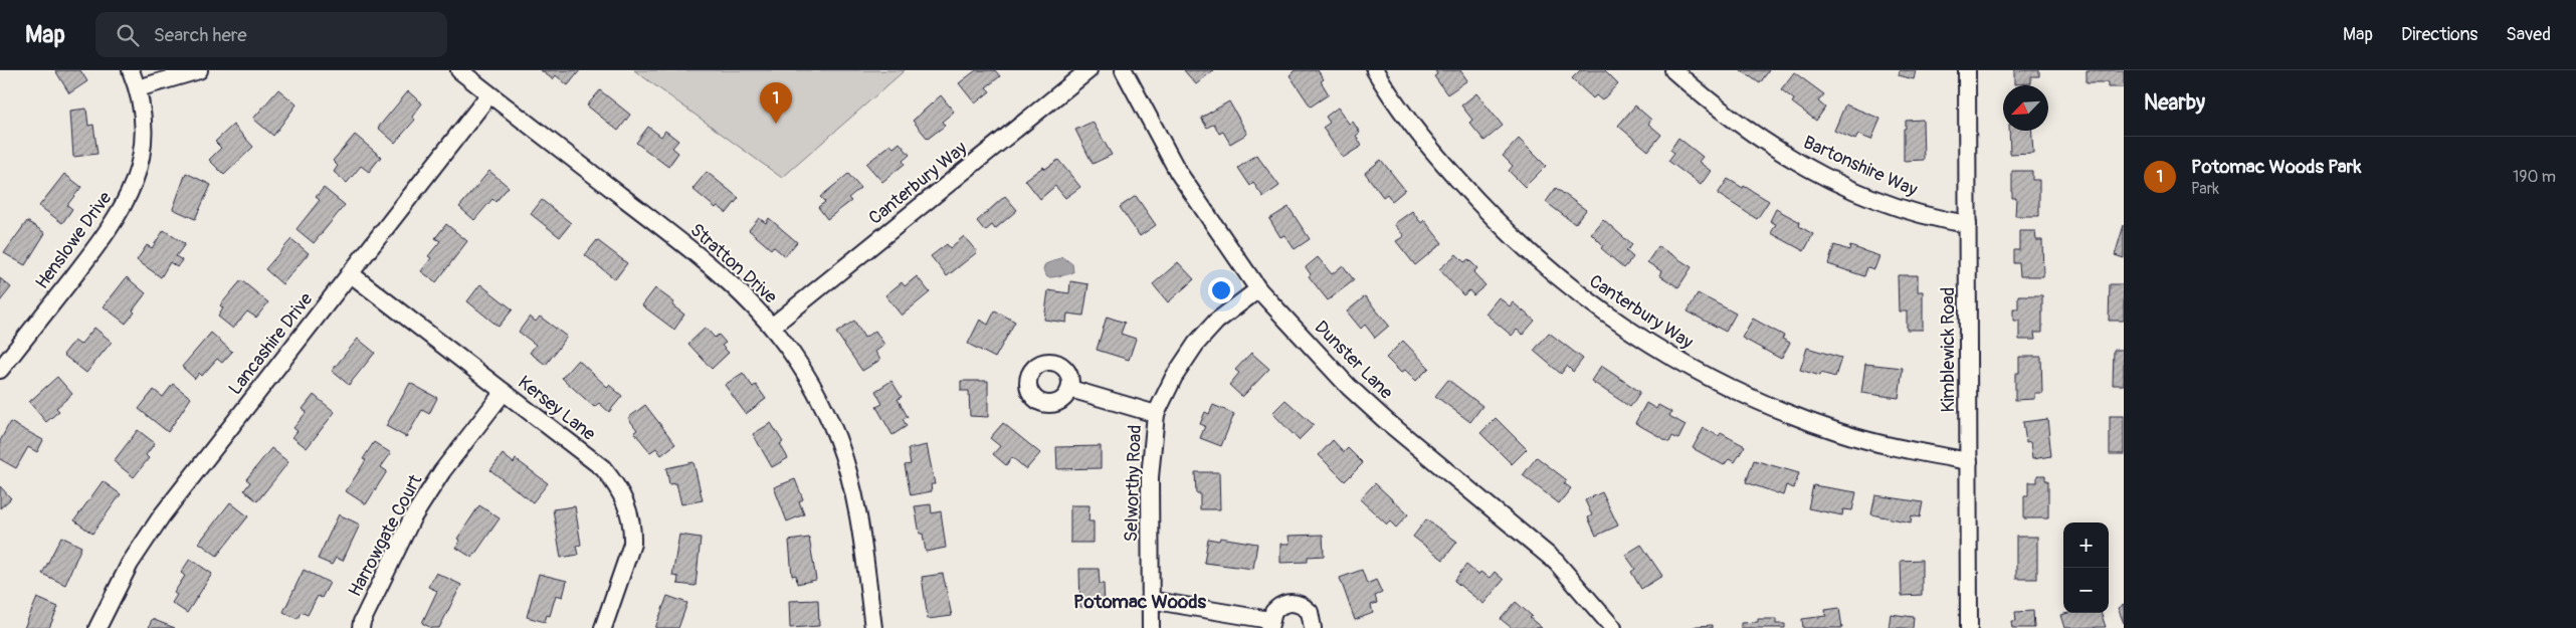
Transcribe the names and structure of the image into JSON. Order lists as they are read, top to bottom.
{
  "streets": {
    "street": [
      "Bartonshire Way",
      "Canterbury Way",
      "Henslowe Drive",
      "Stratton Drive",
      "Lancashire Drive",
      "Kimblewick Road",
      "Dunster Lane",
      "Kersey Lane",
      "Selworthy Road",
      "Harrowgate Court"
    ]
  },
  "crossings": [
    ["Bartonshire Way", "Kimblewick Road"],
    ["Canterbury Way", "Stratton Drive"],
    ["Canterbury Way", "Kimblewick Road"],
    ["Stratton Drive", "Lancashire Drive"],
    ["Lancashire Drive", "Kersey Lane"],
    ["Dunster Lane", "Selworthy Road"],
    ["Kersey Lane", "Harrowgate Court"]
  ],
  "districts": ["Potomac Woods"],
  "north": "bottom left",
  "page": {
    "header": "Map",
    "search": "Search here",
    "nav": ["Map", "Directions", "Saved"],
    "heading": "Nearby",
    "pins": "1",
    "list": [
      {
        "mark": "1",
        "name": "Potomac Woods Park",
        "note": "Park",
        "value": "190 m"
      }
    ],
    "map_buttons": ["+", "−"]
  }
}
